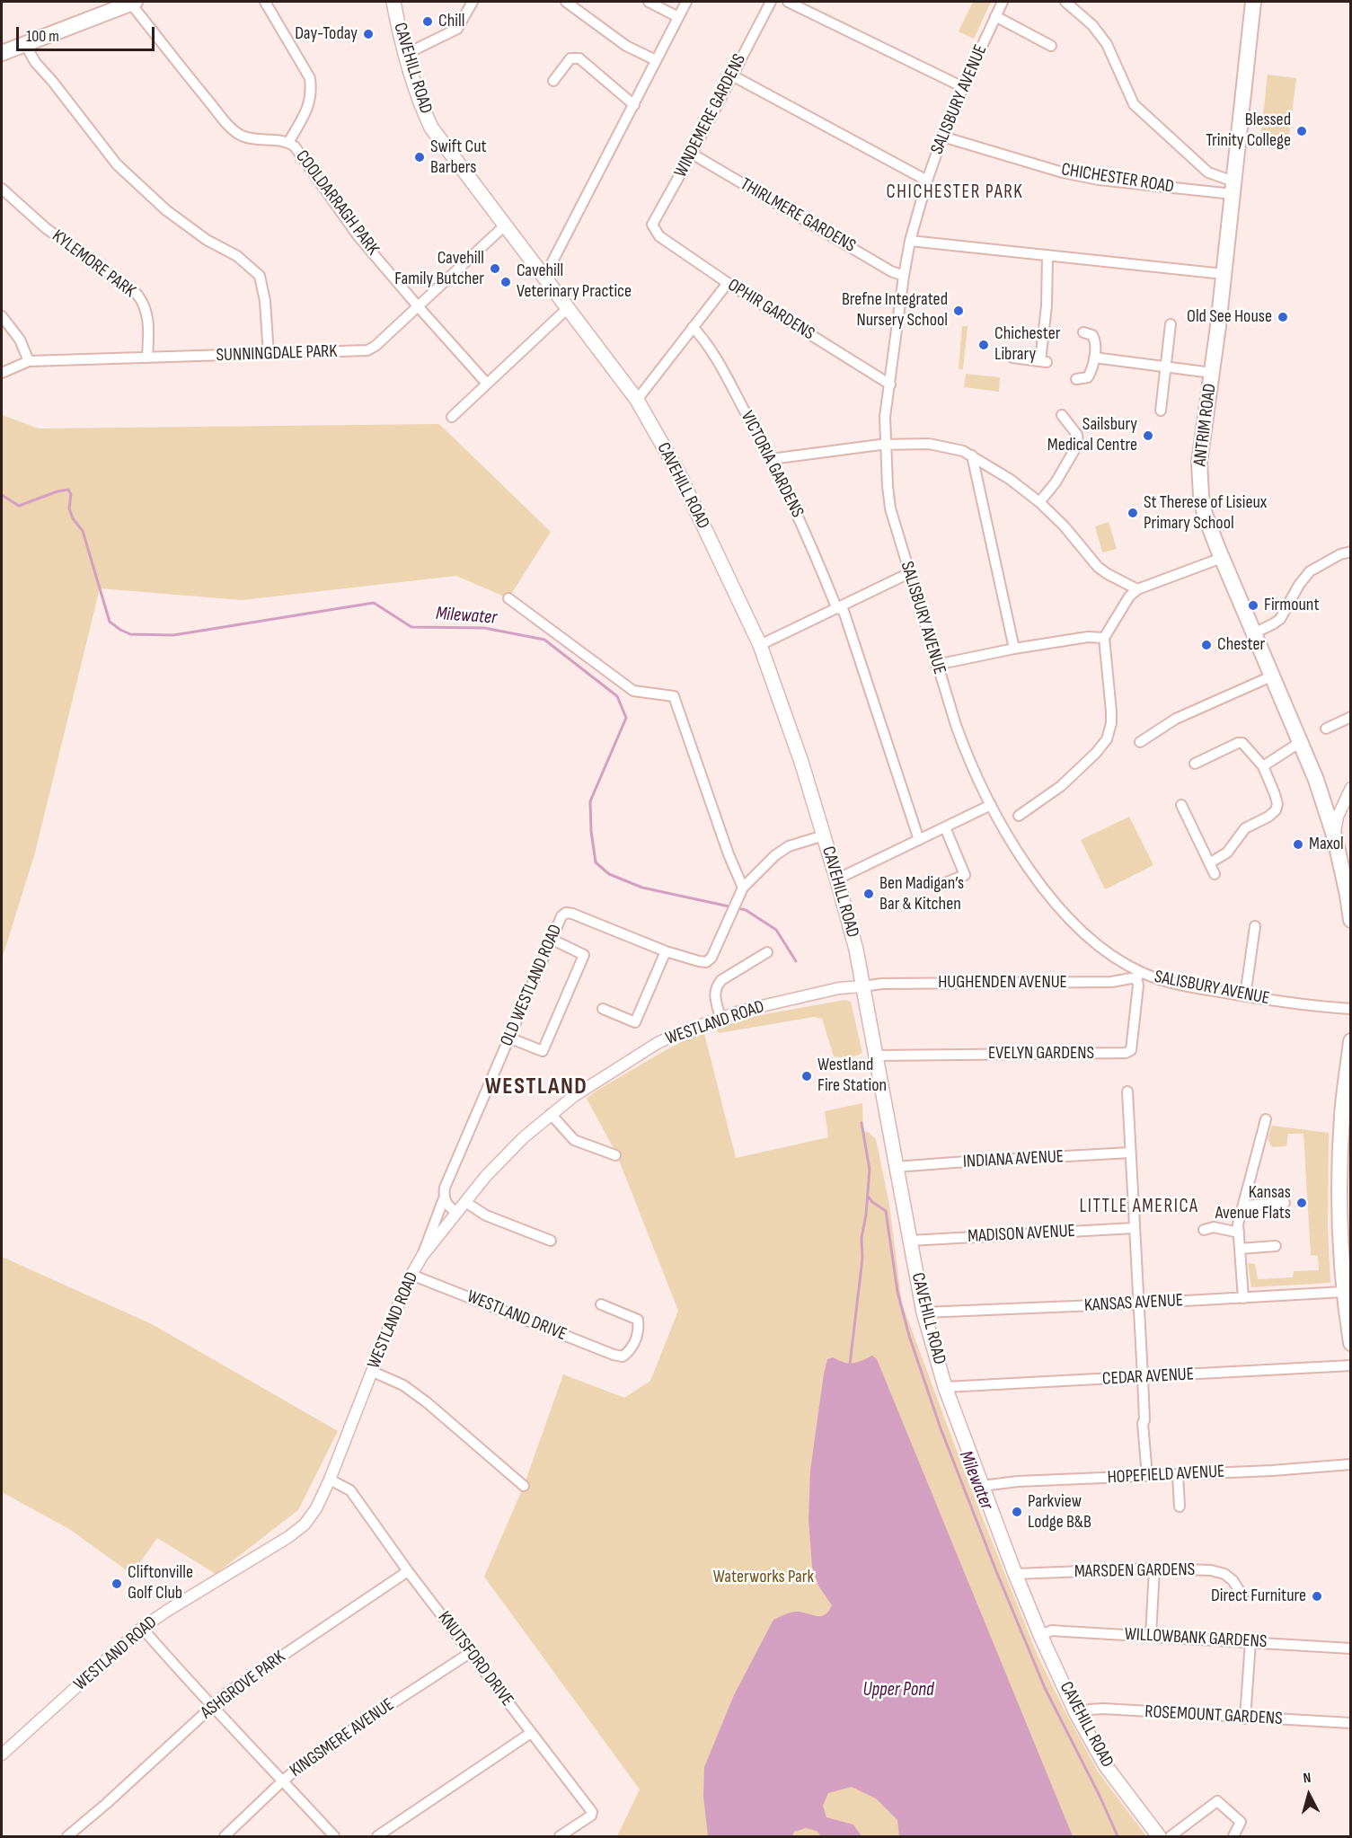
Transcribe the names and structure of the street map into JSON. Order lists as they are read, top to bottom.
{
  "streets": {
    "main road": ["CAVEHILL ROAD", "ANTRIM ROAD"],
    "street": [
      "SALISBURY AVENUE",
      "WINDEMERE GARDENS",
      "CHICHESTER ROAD",
      "COOLDARRAGH PARK",
      "THIRLMERE GARDENS",
      "KYLEMORE PARK",
      "OPHIR GARDENS",
      "SUNNINGDALE PARK",
      "VICTORIA GARDENS",
      "HUGHENDEN AVENUE",
      "OLD WESTLAND ROAD",
      "WESTLAND ROAD",
      "EVELYN GARDENS",
      "INDIANA AVENUE",
      "MADISON AVENUE",
      "KANSAS AVENUE",
      "WESTLAND DRIVE",
      "CEDAR AVENUE",
      "HOPEFIELD AVENUE",
      "MARSDEN GARDENS",
      "WILLOWBANK GARDENS",
      "KNUTSFORD DRIVE",
      "ASHGROVE PARK",
      "ROSEMOUNT GARDENS",
      "KINGSMERE AVENUE"
    ]
  },
  "crossings": [
    ["CAVEHILL ROAD", "SUNNINGDALE PARK"],
    ["CAVEHILL ROAD", "HUGHENDEN AVENUE"],
    ["CAVEHILL ROAD", "OLD WESTLAND ROAD"],
    ["CAVEHILL ROAD", "WESTLAND ROAD"],
    ["CAVEHILL ROAD", "EVELYN GARDENS"],
    ["CAVEHILL ROAD", "INDIANA AVENUE"],
    ["CAVEHILL ROAD", "MADISON AVENUE"],
    ["CAVEHILL ROAD", "KANSAS AVENUE"],
    ["CAVEHILL ROAD", "CEDAR AVENUE"],
    ["CAVEHILL ROAD", "HOPEFIELD AVENUE"],
    ["CAVEHILL ROAD", "MARSDEN GARDENS"],
    ["CAVEHILL ROAD", "WILLOWBANK GARDENS"],
    ["CAVEHILL ROAD", "ROSEMOUNT GARDENS"],
    ["SALISBURY AVENUE", "CHICHESTER ROAD"],
    ["SALISBURY AVENUE", "THIRLMERE GARDENS"],
    ["SALISBURY AVENUE", "OPHIR GARDENS"],
    ["SALISBURY AVENUE", "HUGHENDEN AVENUE"],
    ["SALISBURY AVENUE", "EVELYN GARDENS"],
    ["WINDEMERE GARDENS", "THIRLMERE GARDENS"],
    ["WINDEMERE GARDENS", "OPHIR GARDENS"],
    ["CHICHESTER ROAD", "ANTRIM ROAD"],
    ["COOLDARRAGH PARK", "SUNNINGDALE PARK"],
    ["KYLEMORE PARK", "SUNNINGDALE PARK"],
    ["HUGHENDEN AVENUE", "WESTLAND ROAD"],
    ["HUGHENDEN AVENUE", "EVELYN GARDENS"],
    ["OLD WESTLAND ROAD", "WESTLAND ROAD"],
    ["WESTLAND ROAD", "WESTLAND DRIVE"],
    ["WESTLAND ROAD", "KNUTSFORD DRIVE"],
    ["KNUTSFORD DRIVE", "ASHGROVE PARK"],
    ["KNUTSFORD DRIVE", "KINGSMERE AVENUE"]
  ],
  "districts": ["CHICHESTER PARK", "WESTLAND", "LITTLE AMERICA"],
  "water": ["Milewater", "Upper Pond"],
  "parks": ["Waterworks Park"],
  "places": [
    "Chill",
    "Day-Today",
    "Blessed Trinity College",
    "Swift Cut Barbers",
    "Cavehill Family Butcher",
    "Cavehill Veterinary Practice",
    "Brefne Integrated Nursery School",
    "Old See House",
    "Chichester Library",
    "Sailsbury Medical Centre",
    "St Therese of Lisieux Primary School",
    "Firmount",
    "Chester",
    "Maxol",
    "Ben Madigan’s Bar & Kitchen",
    "Westland Fire Station",
    "Kansas Avenue Flats",
    "Parkview Lodge B&B",
    "Cliftonville Golf Club",
    "Direct Furniture"
  ],
  "scale_bar": "100 m",
  "north": "top"
}
